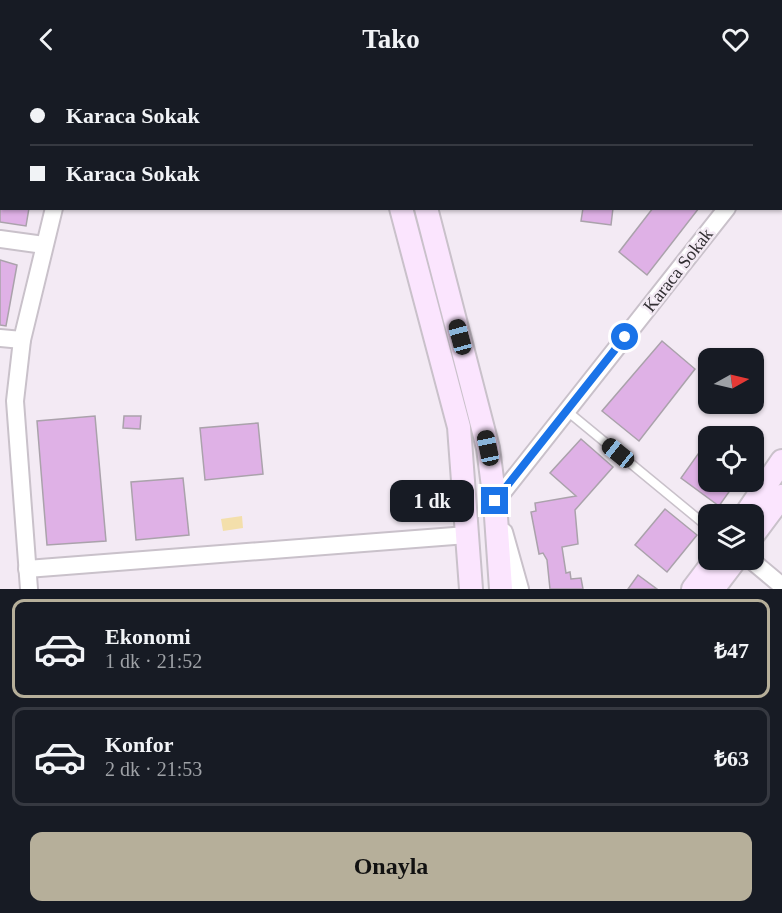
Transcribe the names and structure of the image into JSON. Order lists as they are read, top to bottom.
{
  "streets": {
    "street": ["Karaca Sokak"]
  },
  "north": "right",
  "page": {
    "header": "Tako",
    "banner": ["Karaca Sokak", "Karaca Sokak"],
    "bubble": "1 dk",
    "list": [
      {
        "name": "Ekonomi",
        "note": "1 dk · 21:52",
        "value": "₺47"
      },
      {
        "name": "Konfor",
        "note": "2 dk · 21:53",
        "value": "₺63"
      }
    ],
    "buttons": "Onayla"
  }
}
